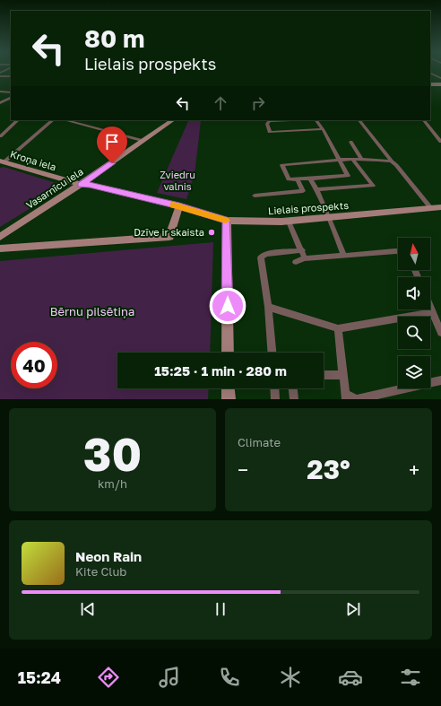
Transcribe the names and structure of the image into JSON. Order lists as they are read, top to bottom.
{
  "streets": {
    "street": ["Kroņa iela", "Vasarnīcu iela", "Lielais prospekts"]
  },
  "crossings": [
    ["Kroņa iela", "Vasarnīcu iela"],
    ["Kroņa iela", "Lielais prospekts"],
    ["Vasarnīcu iela", "Lielais prospekts"]
  ],
  "parks": ["Zviedru valnis", "Bērnu pilsētiņa"],
  "places": ["Dzīve ir skaista"],
  "north": "top",
  "page": {
    "turn": ["80 m", "Lielais prospekts"],
    "limit": "40",
    "trip": "15:25 · 1 min · 280 m",
    "tile": [
      ["30", "km/h"],
      "Climate"
    ],
    "heat": ["−", "23°", "+"],
    "song": ["Neon Rain", "Kite Club"],
    "tabs": "15:24"
  }
}
